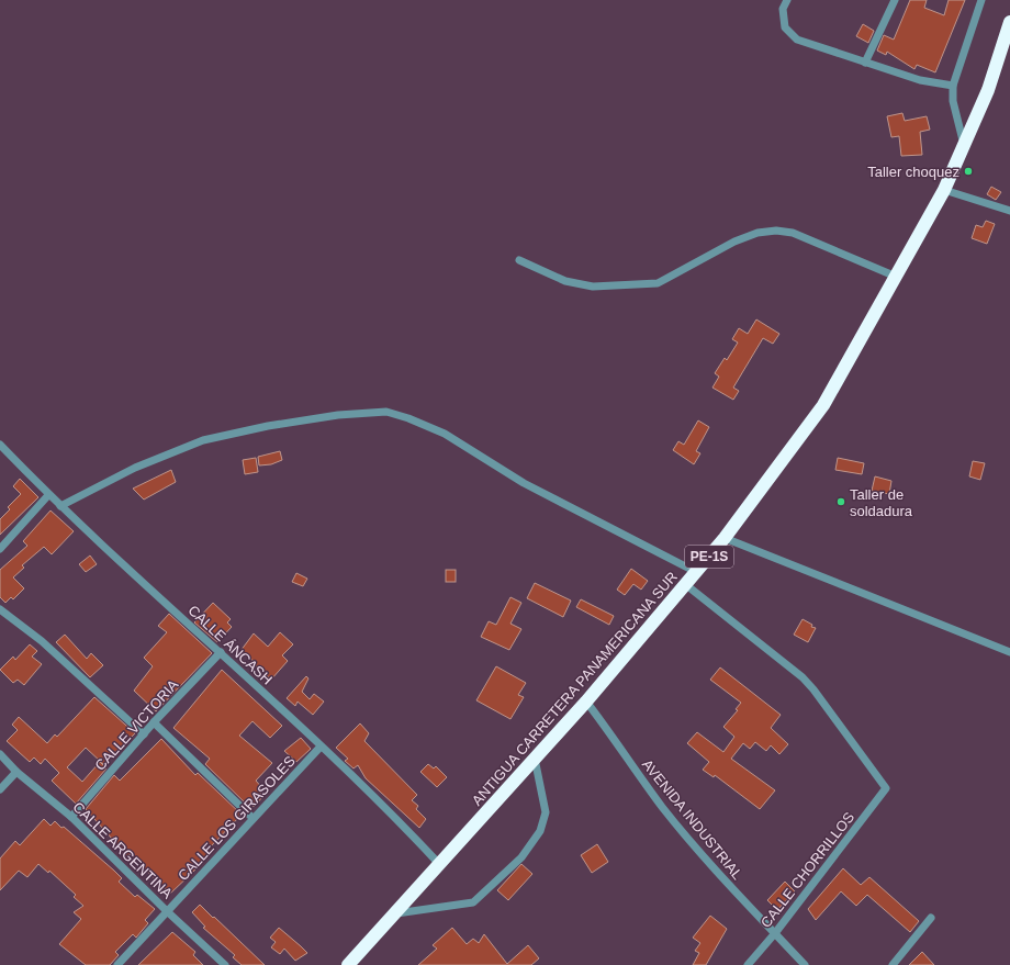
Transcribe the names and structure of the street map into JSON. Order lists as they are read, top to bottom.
{
  "streets": {
    "highway": ["PE-1S", "ANTIGUA CARRETERA PANAMERICANA SUR"],
    "street": [
      "CALLE ÁNCASH",
      "CALLE VICTORIA",
      "CALLE LOS GIRASOLES",
      "AVENIDA INDUSTRIAL",
      "CALLE ARGENTINA",
      "CALLE CHORRILLOS"
    ]
  },
  "crossings": [
    ["CALLE ÁNCASH", "ANTIGUA CARRETERA PANAMERICANA SUR"],
    ["CALLE ÁNCASH", "CALLE VICTORIA"],
    ["CALLE ÁNCASH", "CALLE LOS GIRASOLES"],
    ["ANTIGUA CARRETERA PANAMERICANA SUR", "AVENIDA INDUSTRIAL"],
    ["ANTIGUA CARRETERA PANAMERICANA SUR", "CALLE CHORRILLOS"],
    ["CALLE VICTORIA", "CALLE ARGENTINA"],
    ["CALLE LOS GIRASOLES", "CALLE ARGENTINA"],
    ["AVENIDA INDUSTRIAL", "CALLE CHORRILLOS"]
  ],
  "places": ["Taller choquez", "Taller de soldadura"]
}
